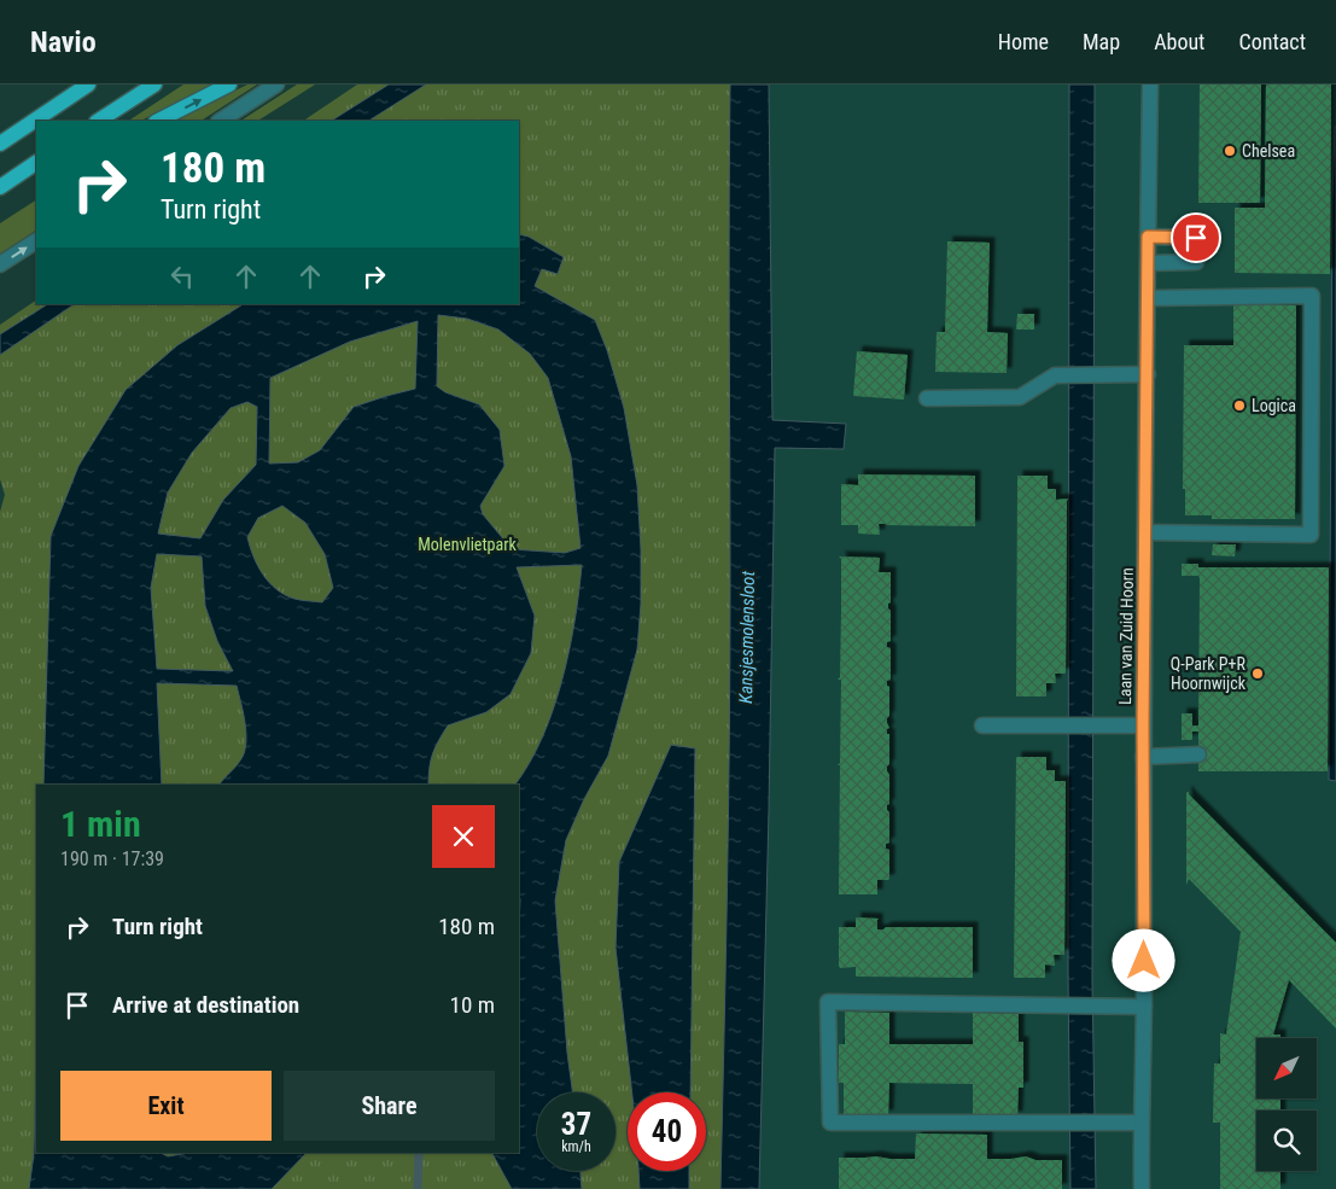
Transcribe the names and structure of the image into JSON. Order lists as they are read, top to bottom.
{
  "streets": {
    "street": ["Laan van Zuid Hoorn"]
  },
  "water": ["Kansjesmolensloot"],
  "parks": ["Molenvlietpark"],
  "places": ["Chelsea", "Logica", "Q-Park P+R Hoornwijck"],
  "north": "bottom left",
  "page": {
    "header": "Navio",
    "nav": [
      "Home",
      "Map",
      "About",
      "Contact"
    ],
    "turn": ["180 m", "Turn right"],
    "heading": ["1 min", "190 m · 17:39"],
    "list": [
      {
        "name": "Turn right",
        "value": "180 m"
      },
      {
        "name": "Arrive at destination",
        "value": "10 m"
      }
    ],
    "buttons": ["Exit", "Share"],
    "speed": "37 km/h",
    "limit": "40"
  }
}
